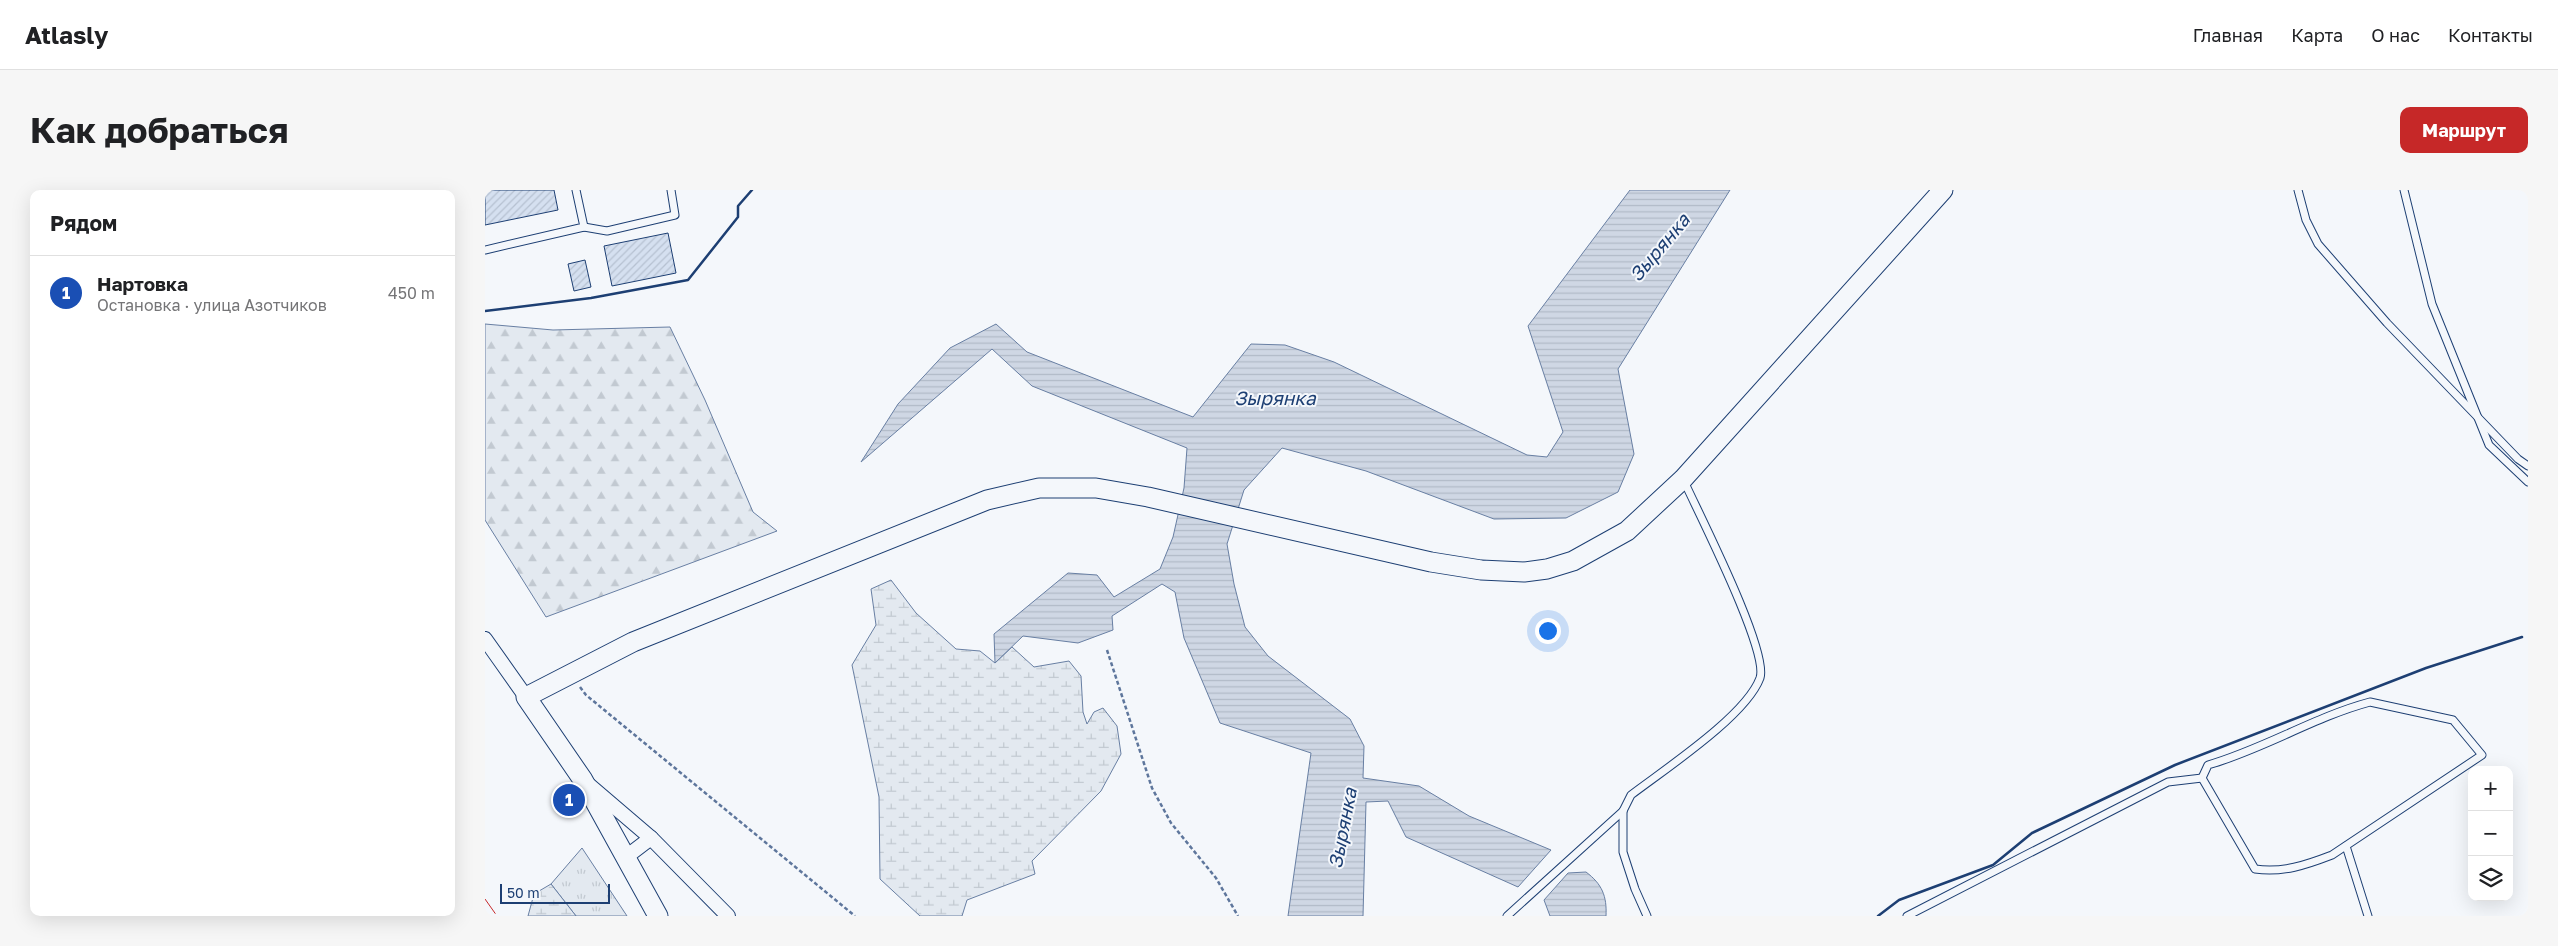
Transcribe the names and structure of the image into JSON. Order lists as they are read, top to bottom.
{
  "water": ["Зырянка"],
  "scale_bar": "50 m",
  "page": {
    "header": "Atlasly",
    "nav": [
      "Главная",
      "Карта",
      "О нас",
      "Контакты"
    ],
    "buttons": "Маршрут",
    "title": "Как добраться",
    "heading": "Рядом",
    "list": [
      {
        "mark": "1",
        "name": "Нартовка",
        "note": "Остановка · улица Азотчиков",
        "value": "450 m"
      }
    ],
    "map_buttons": ["+", "−"],
    "pins": "1",
    "scale": "50 m"
  }
}
